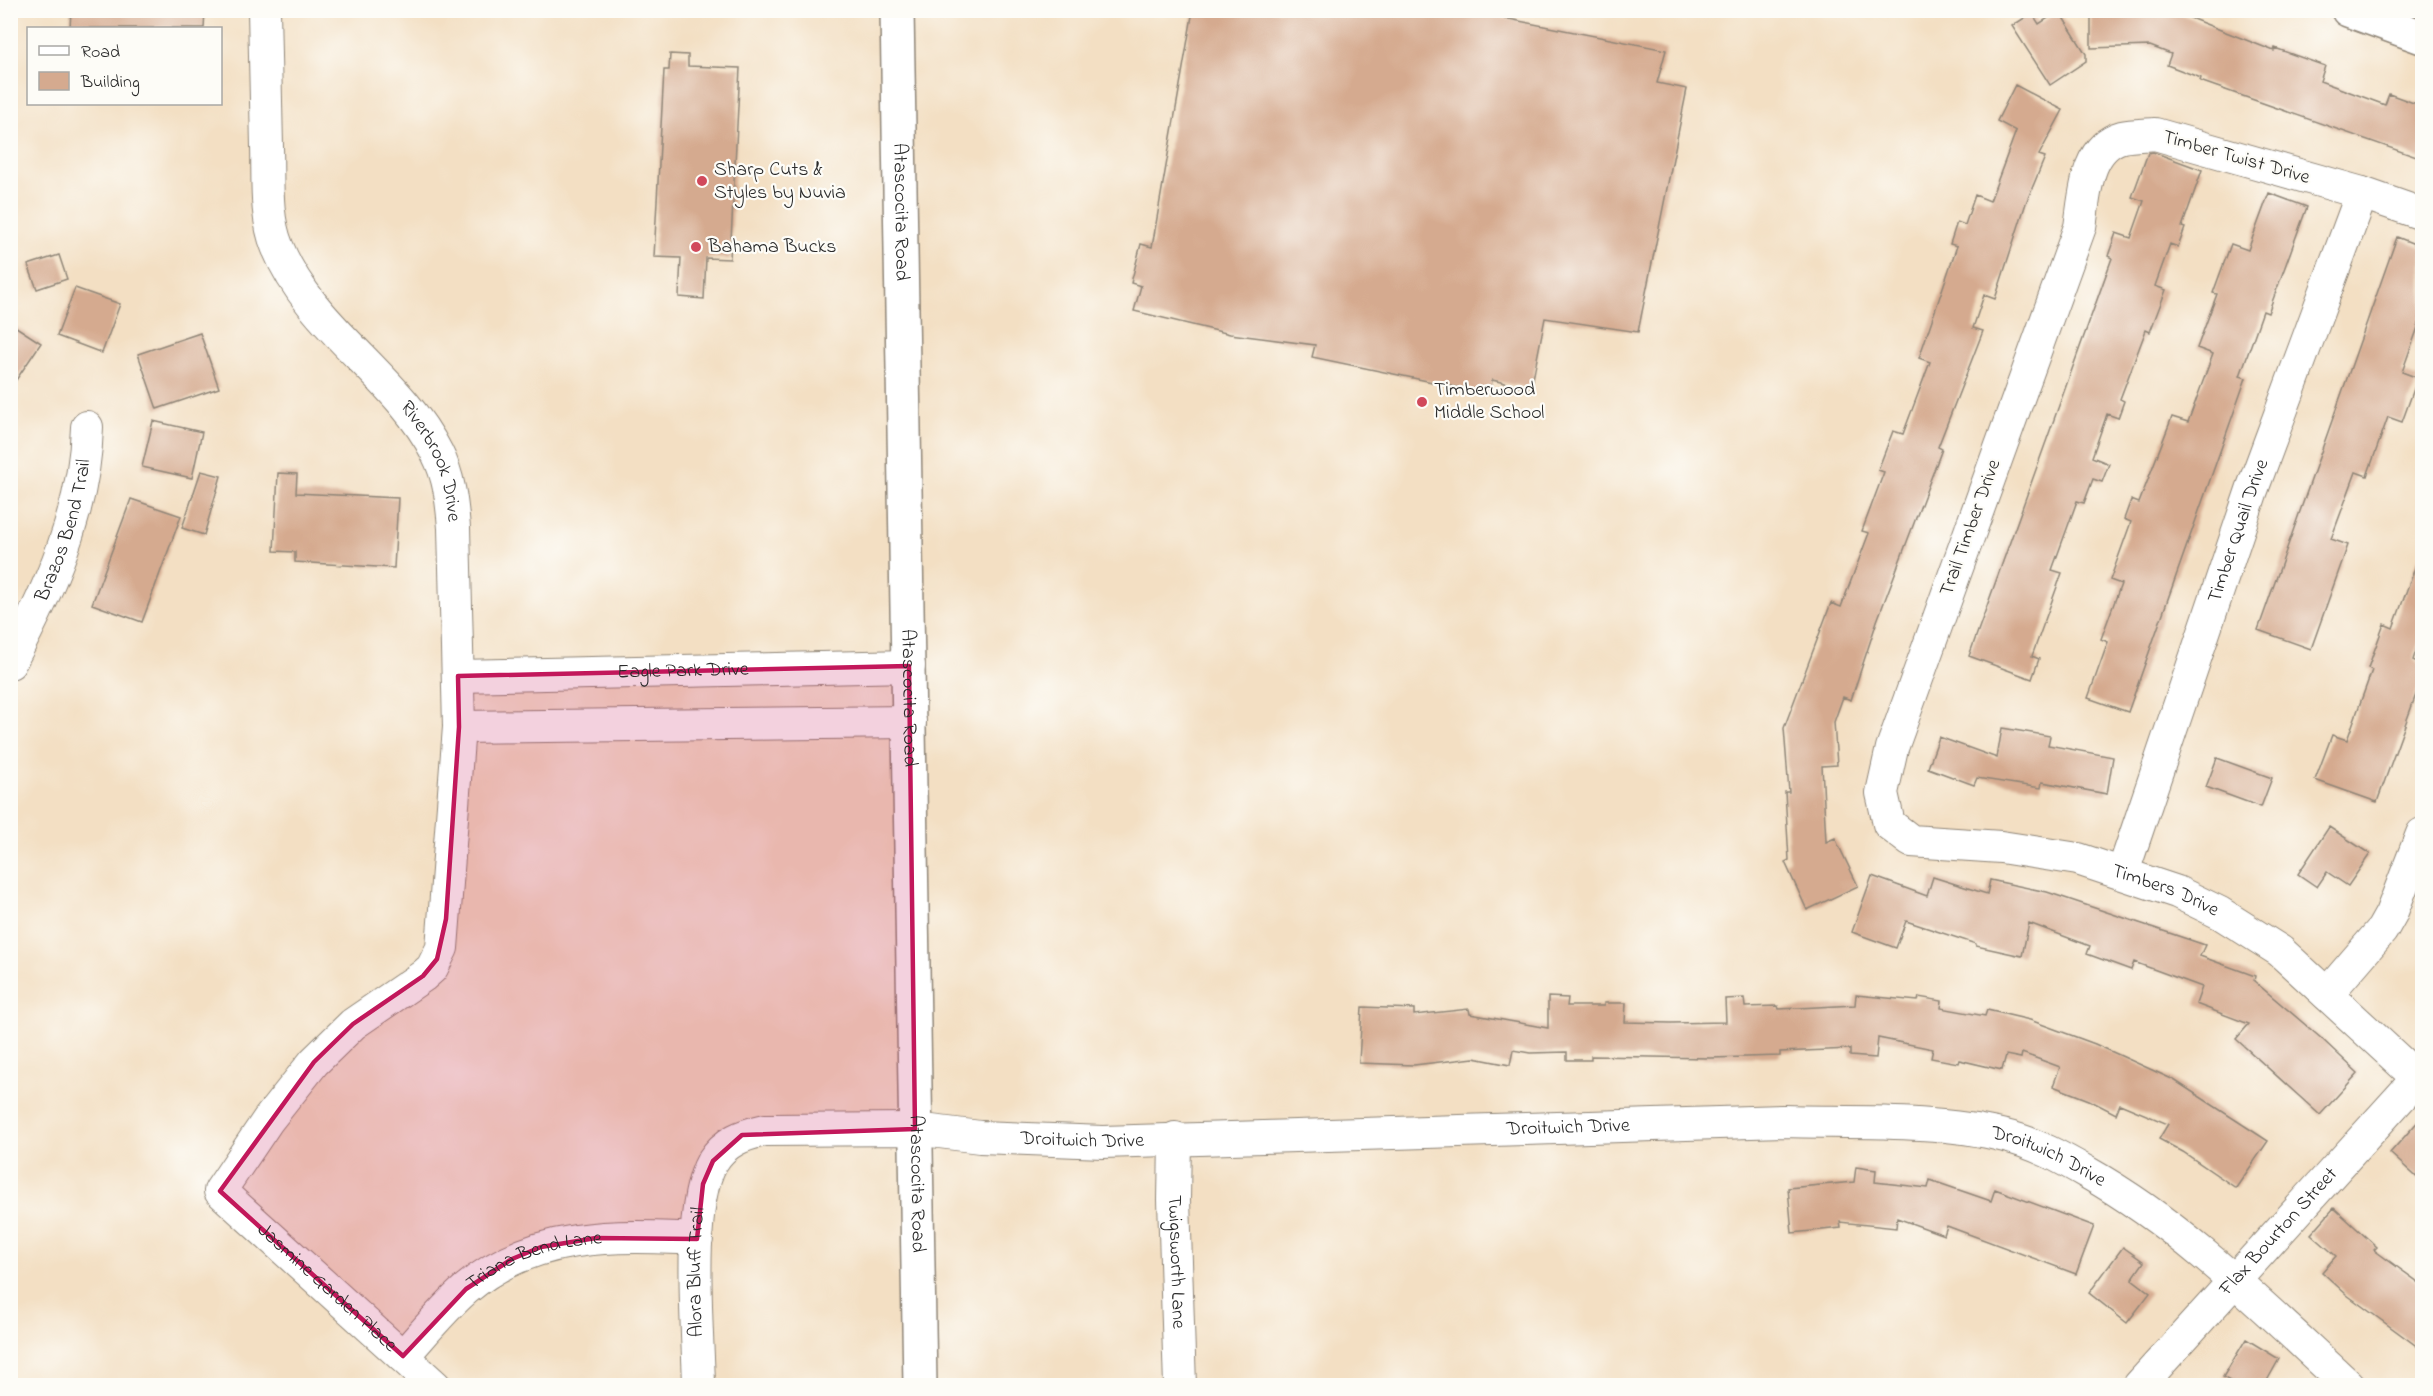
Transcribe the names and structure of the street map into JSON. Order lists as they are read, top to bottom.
{
  "streets": {
    "main road": ["Atascocita Road"],
    "street": [
      "Timber Twist Drive",
      "Riverbrook Drive",
      "Trail Timber Drive",
      "Brazos Bend Trail",
      "Timber Quail Drive",
      "Eagle Park Drive",
      "Timbers Drive",
      "Droitwich Drive",
      "Flax Bourton Street",
      "Twigsworth Lane",
      "Triana Bend Lane",
      "Alora Bluff Trail",
      "Jasmine Garden Place"
    ]
  },
  "crossings": [
    ["Timber Twist Drive", "Trail Timber Drive"],
    ["Timber Twist Drive", "Timber Quail Drive"],
    ["Atascocita Road", "Eagle Park Drive"],
    ["Atascocita Road", "Droitwich Drive"],
    ["Riverbrook Drive", "Eagle Park Drive"],
    ["Riverbrook Drive", "Jasmine Garden Place"],
    ["Trail Timber Drive", "Timbers Drive"],
    ["Timber Quail Drive", "Timbers Drive"],
    ["Timbers Drive", "Flax Bourton Street"],
    ["Droitwich Drive", "Flax Bourton Street"],
    ["Droitwich Drive", "Twigsworth Lane"],
    ["Droitwich Drive", "Alora Bluff Trail"],
    ["Triana Bend Lane", "Alora Bluff Trail"],
    ["Triana Bend Lane", "Jasmine Garden Place"]
  ],
  "places": ["Sharp Cuts & Styles by Nuvia", "Bahama Bucks", "Timberwood Middle School"],
  "legend": ["Road", "Building"]
}
